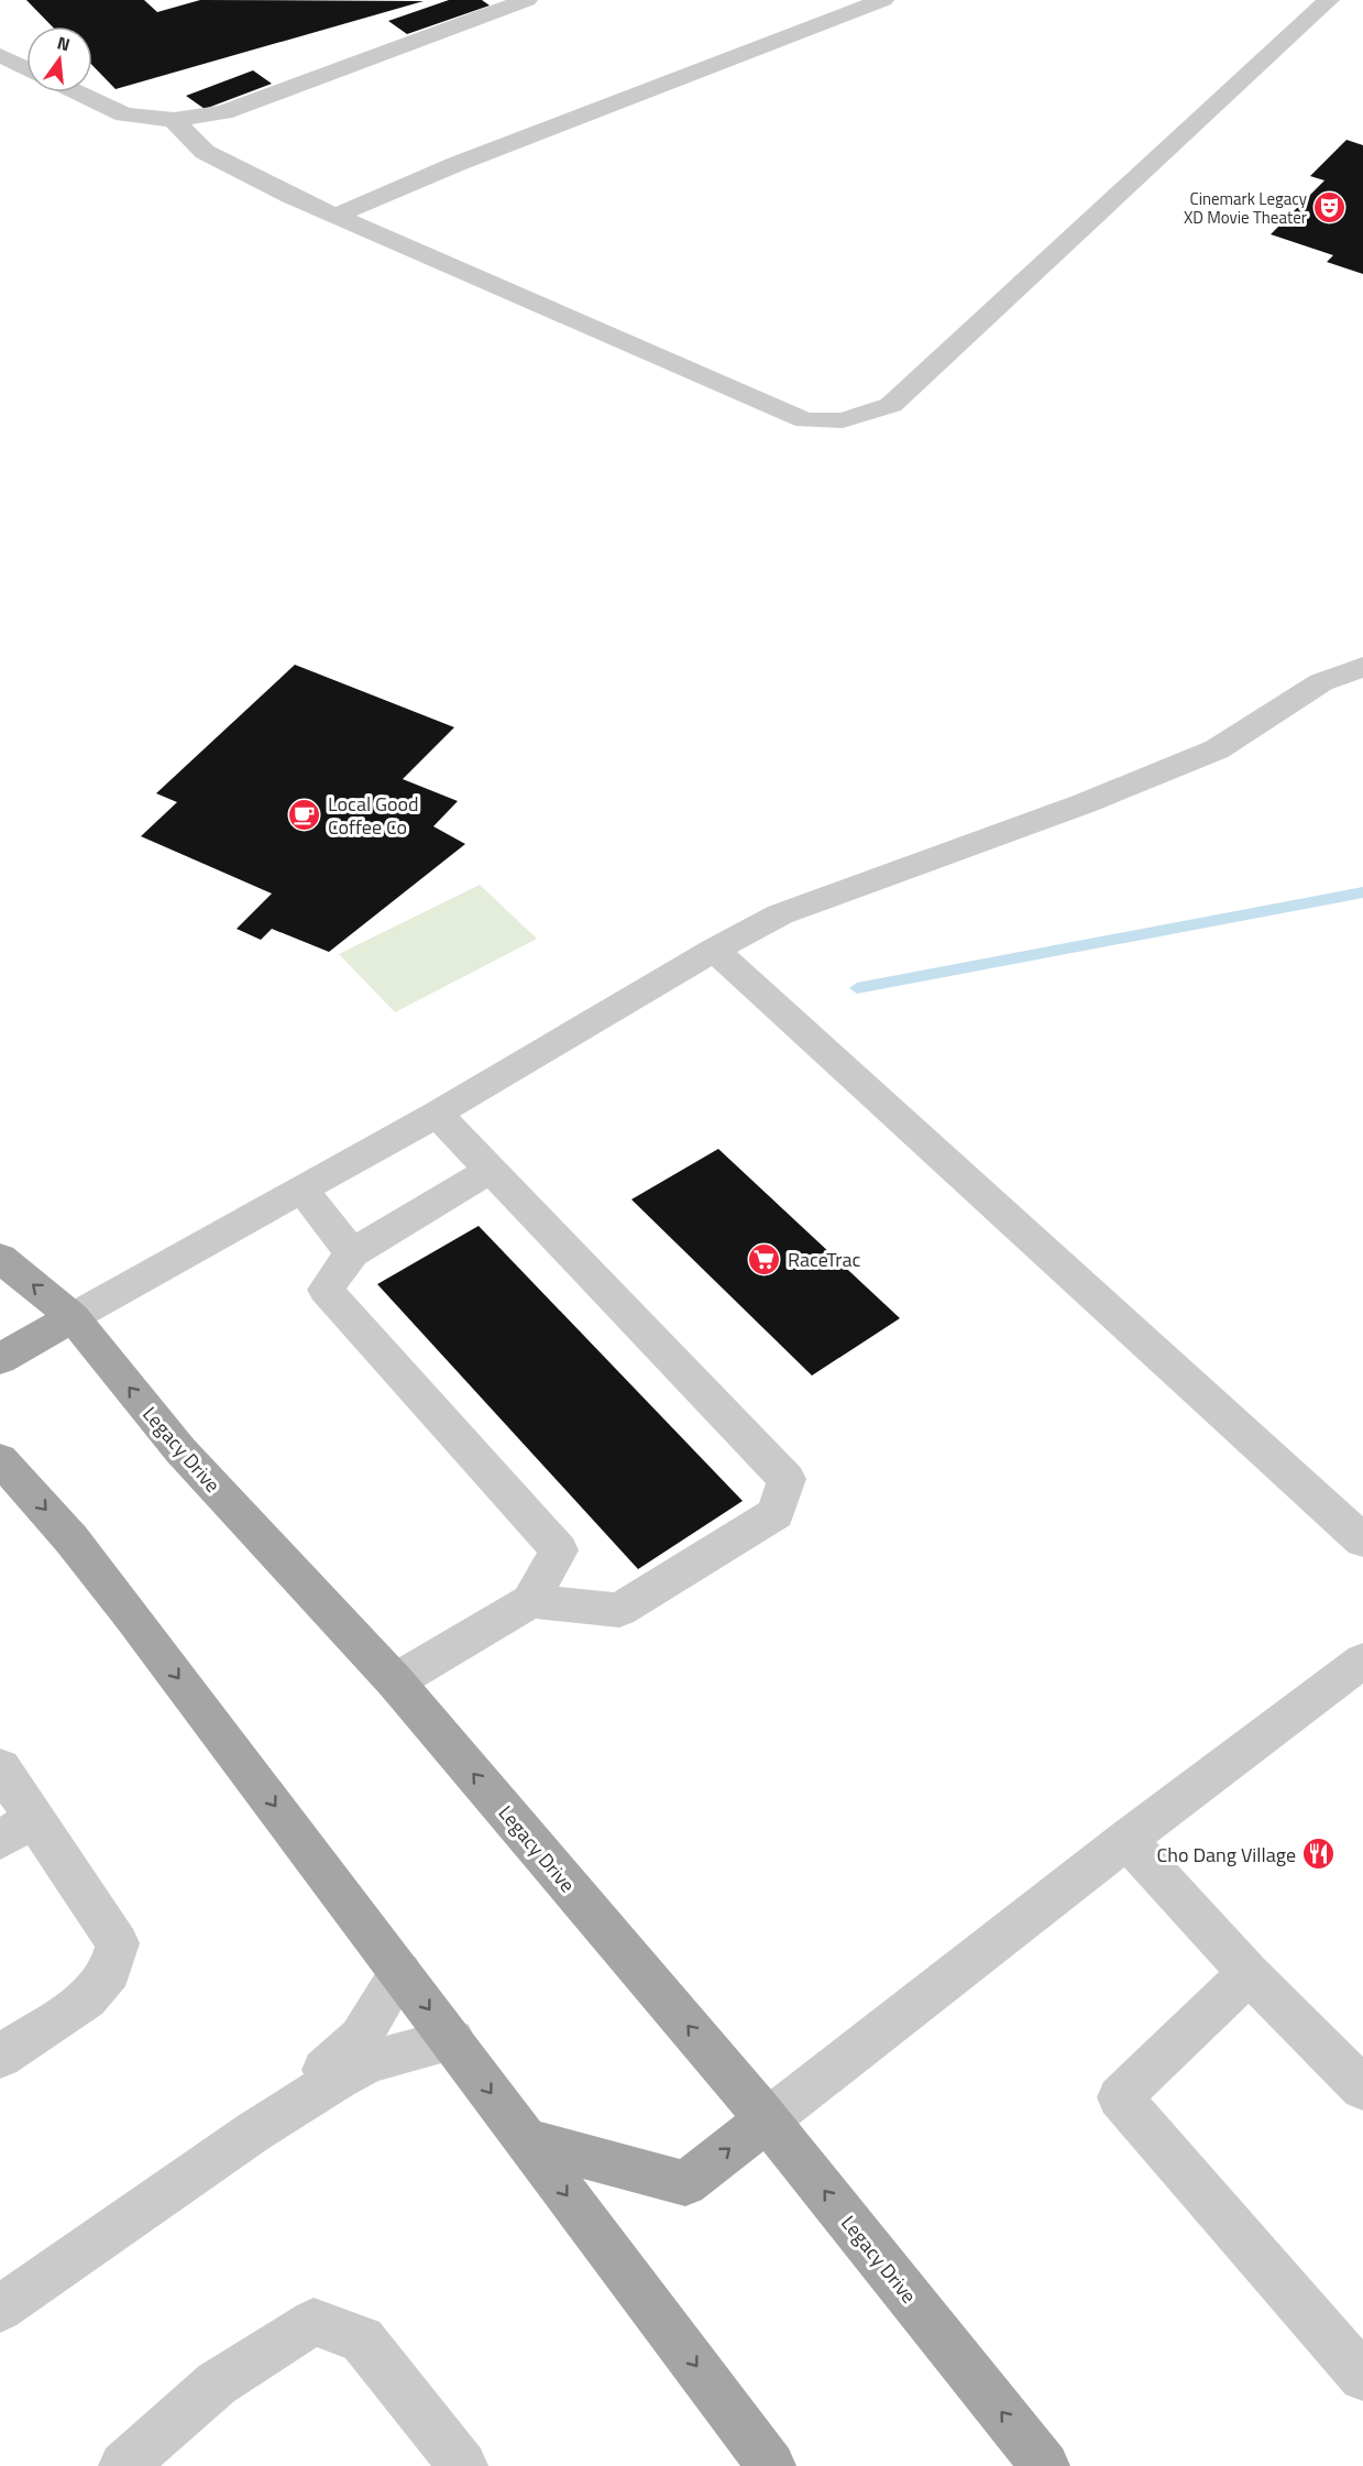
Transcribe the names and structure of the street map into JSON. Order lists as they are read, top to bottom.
{
  "streets": {
    "main road": ["Legacy Drive"]
  },
  "places": {
    "theatre": ["Cinemark Legacy XD Movie Theater"],
    "cafe": ["Local Good Coffee Co"],
    "supermarket": ["RaceTrac"],
    "restaurant": ["Cho Dang Village"]
  },
  "north": "top"
}
